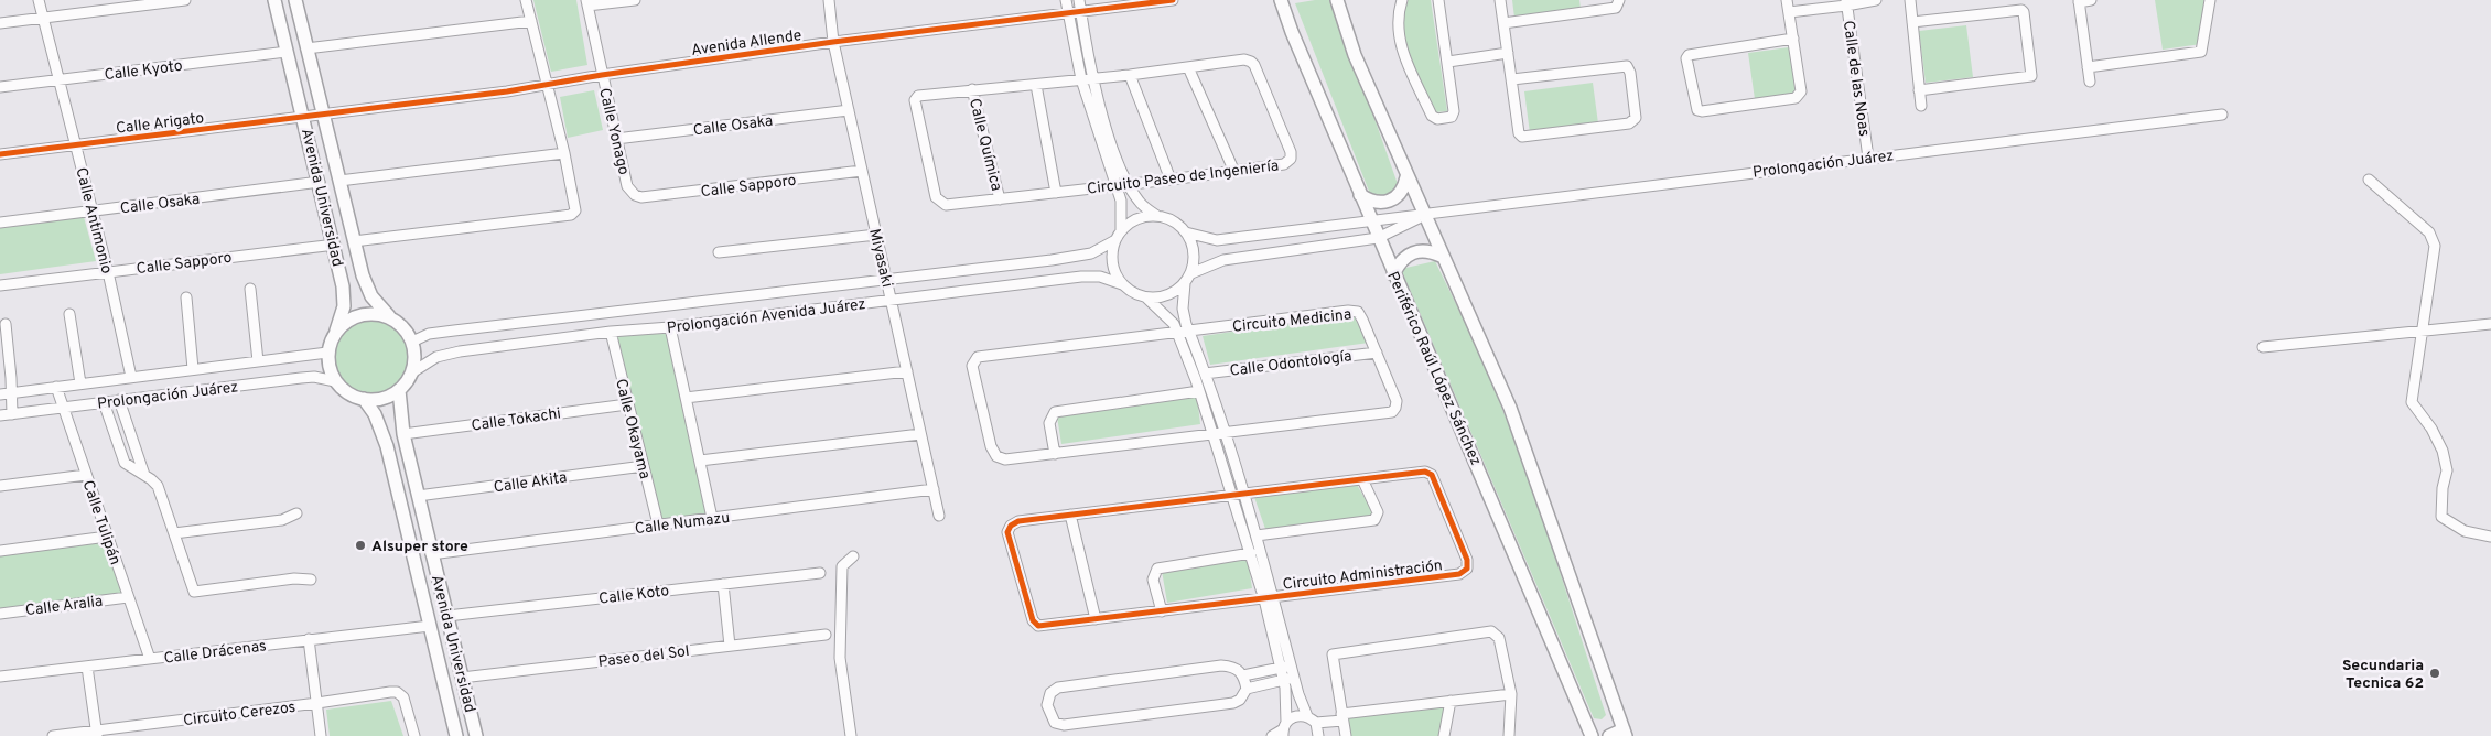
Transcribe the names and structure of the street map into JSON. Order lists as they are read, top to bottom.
{
  "streets": {
    "main road": ["Avenida Universidad", "Periférico Raúl López Sánchez"],
    "street": [
      "Avenida Allende",
      "Calle Kyoto",
      "Calle de las Noas",
      "Calle Arigato",
      "Calle Osaka",
      "Calle Yonago",
      "Calle Química",
      "Prolongación Juárez",
      "Circuito Paseo de Ingeniería",
      "Calle Sapporo",
      "Calle Antimonio",
      "Miyasaki",
      "Prolongación Avenida Juárez",
      "Circuito Medicina",
      "Calle Odontología",
      "Calle Tokachi",
      "Calle Okayama",
      "Calle Akita",
      "Calle Tulipán",
      "Calle Numazu",
      "Circuito Administración",
      "Calle Koto",
      "Calle Aralia",
      "Calle Drácenas",
      "Paseo del Sol",
      "Circuito Cerezos"
    ]
  },
  "crossings": [
    ["Avenida Allende", "Calle Arigato"],
    ["Avenida Allende", "Calle Yonago"],
    ["Avenida Allende", "Avenida Universidad"],
    ["Avenida Allende", "Miyasaki"],
    ["Calle Kyoto", "Avenida Universidad"],
    ["Calle Kyoto", "Calle Antimonio"],
    ["Calle de las Noas", "Prolongación Juárez"],
    ["Calle Arigato", "Avenida Universidad"],
    ["Calle Arigato", "Calle Antimonio"],
    ["Calle Osaka", "Calle Yonago"],
    ["Calle Osaka", "Avenida Universidad"],
    ["Calle Osaka", "Calle Antimonio"],
    ["Calle Osaka", "Miyasaki"],
    ["Calle Yonago", "Calle Sapporo"],
    ["Calle Química", "Circuito Paseo de Ingeniería"],
    ["Prolongación Juárez", "Avenida Universidad"],
    ["Prolongación Juárez", "Calle Antimonio"],
    ["Prolongación Juárez", "Prolongación Avenida Juárez"],
    ["Prolongación Juárez", "Periférico Raúl López Sánchez"],
    ["Prolongación Juárez", "Calle Tulipán"],
    ["Calle Sapporo", "Avenida Universidad"],
    ["Calle Sapporo", "Calle Antimonio"],
    ["Calle Sapporo", "Miyasaki"],
    ["Avenida Universidad", "Prolongación Avenida Juárez"],
    ["Avenida Universidad", "Calle Tokachi"],
    ["Avenida Universidad", "Calle Akita"],
    ["Avenida Universidad", "Calle Numazu"],
    ["Avenida Universidad", "Calle Koto"],
    ["Avenida Universidad", "Calle Drácenas"],
    ["Avenida Universidad", "Paseo del Sol"],
    ["Miyasaki", "Prolongación Avenida Juárez"],
    ["Miyasaki", "Calle Numazu"],
    ["Prolongación Avenida Juárez", "Calle Okayama"],
    ["Circuito Medicina", "Calle Odontología"],
    ["Calle Tokachi", "Calle Okayama"],
    ["Calle Okayama", "Calle Akita"],
    ["Calle Okayama", "Calle Numazu"],
    ["Calle Tulipán", "Calle Aralia"],
    ["Calle Tulipán", "Calle Drácenas"],
    ["Calle Drácenas", "Circuito Cerezos"]
  ],
  "places": ["Alsuper store", "Secundaria Tecnica 62"]
}
